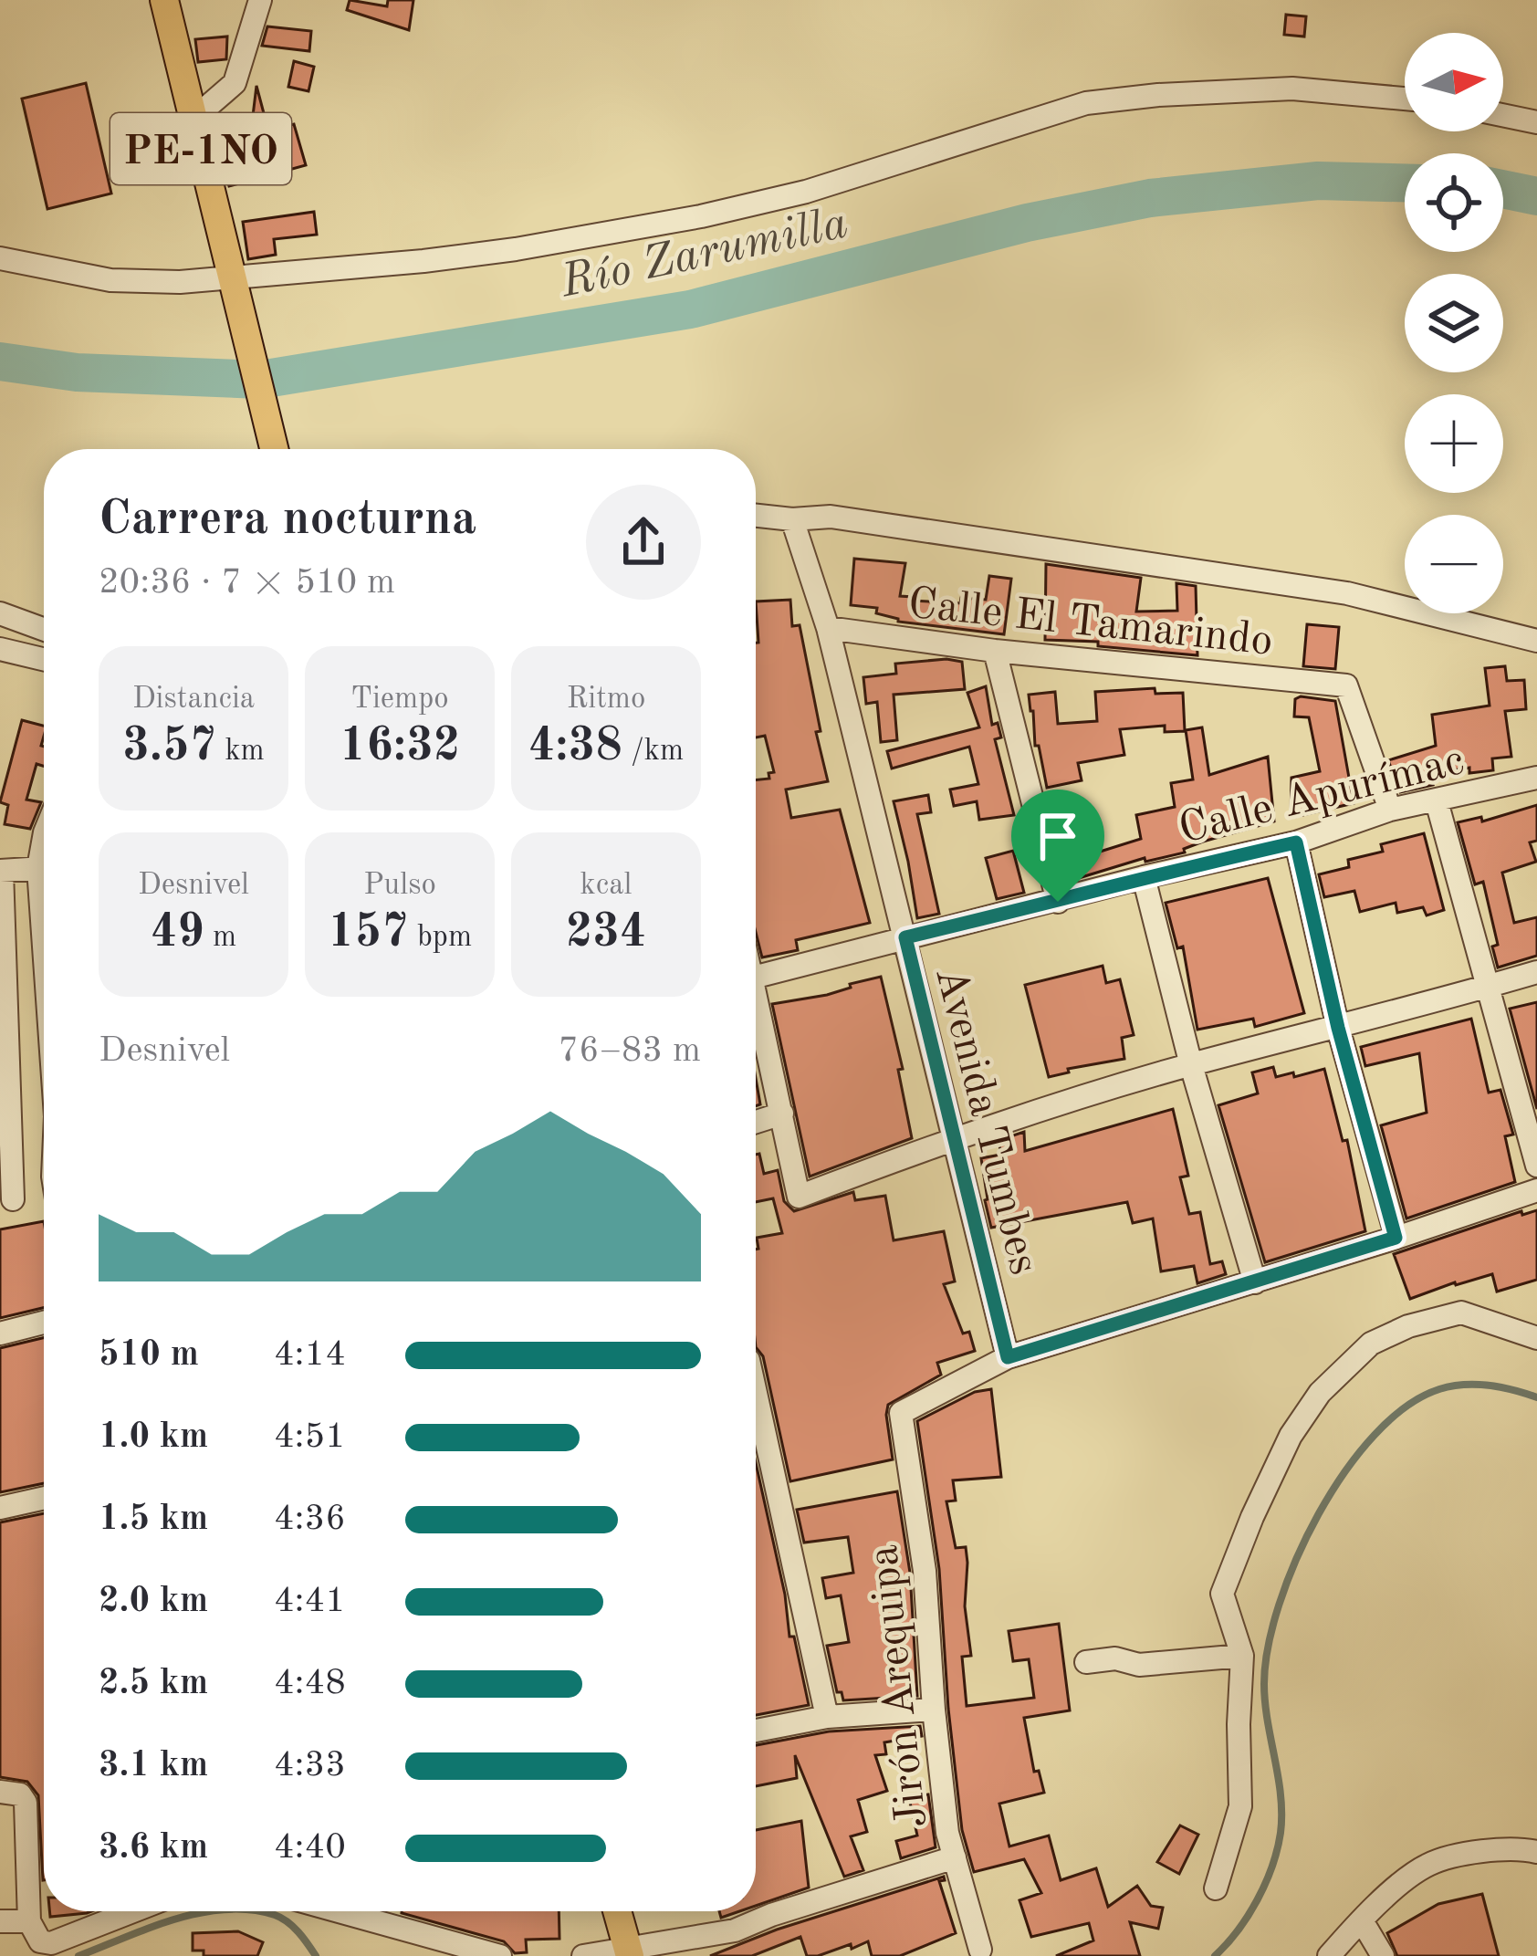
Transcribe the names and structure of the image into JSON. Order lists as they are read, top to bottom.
{
  "streets": {
    "main road": ["PE-1NO"],
    "street": [
      "Calle El Tamarindo",
      "Calle Apurímac",
      "Avenida Tumbes",
      "Jirón Arequipa"
    ]
  },
  "crossings": [
    ["Calle El Tamarindo", "Calle Apurímac"],
    ["Calle El Tamarindo", "Avenida Tumbes"],
    ["Calle Apurímac", "Avenida Tumbes"],
    ["Avenida Tumbes", "Jirón Arequipa"]
  ],
  "water": ["Río Zarumilla"],
  "north": "right",
  "page": {
    "map_buttons": ["+", "−"],
    "heading": ["Carrera nocturna", "20:36 · 7 × 510 m"],
    "stats": [
      ["Distancia", "3.57 km"],
      ["Tiempo", "16:32"],
      ["Ritmo", "4:38 /km"],
      ["Desnivel", "49 m"],
      ["Pulso", "157 bpm"],
      ["kcal", "234"]
    ],
    "chart": ["Desnivel", "76–83 m"],
    "list": [
      {
        "name": "510 m",
        "note": "4:14"
      },
      {
        "name": "1.0 km",
        "note": "4:51"
      },
      {
        "name": "1.5 km",
        "note": "4:36"
      },
      {
        "name": "2.0 km",
        "note": "4:41"
      },
      {
        "name": "2.5 km",
        "note": "4:48"
      },
      {
        "name": "3.1 km",
        "note": "4:33"
      },
      {
        "name": "3.6 km",
        "note": "4:40"
      }
    ]
  }
}
